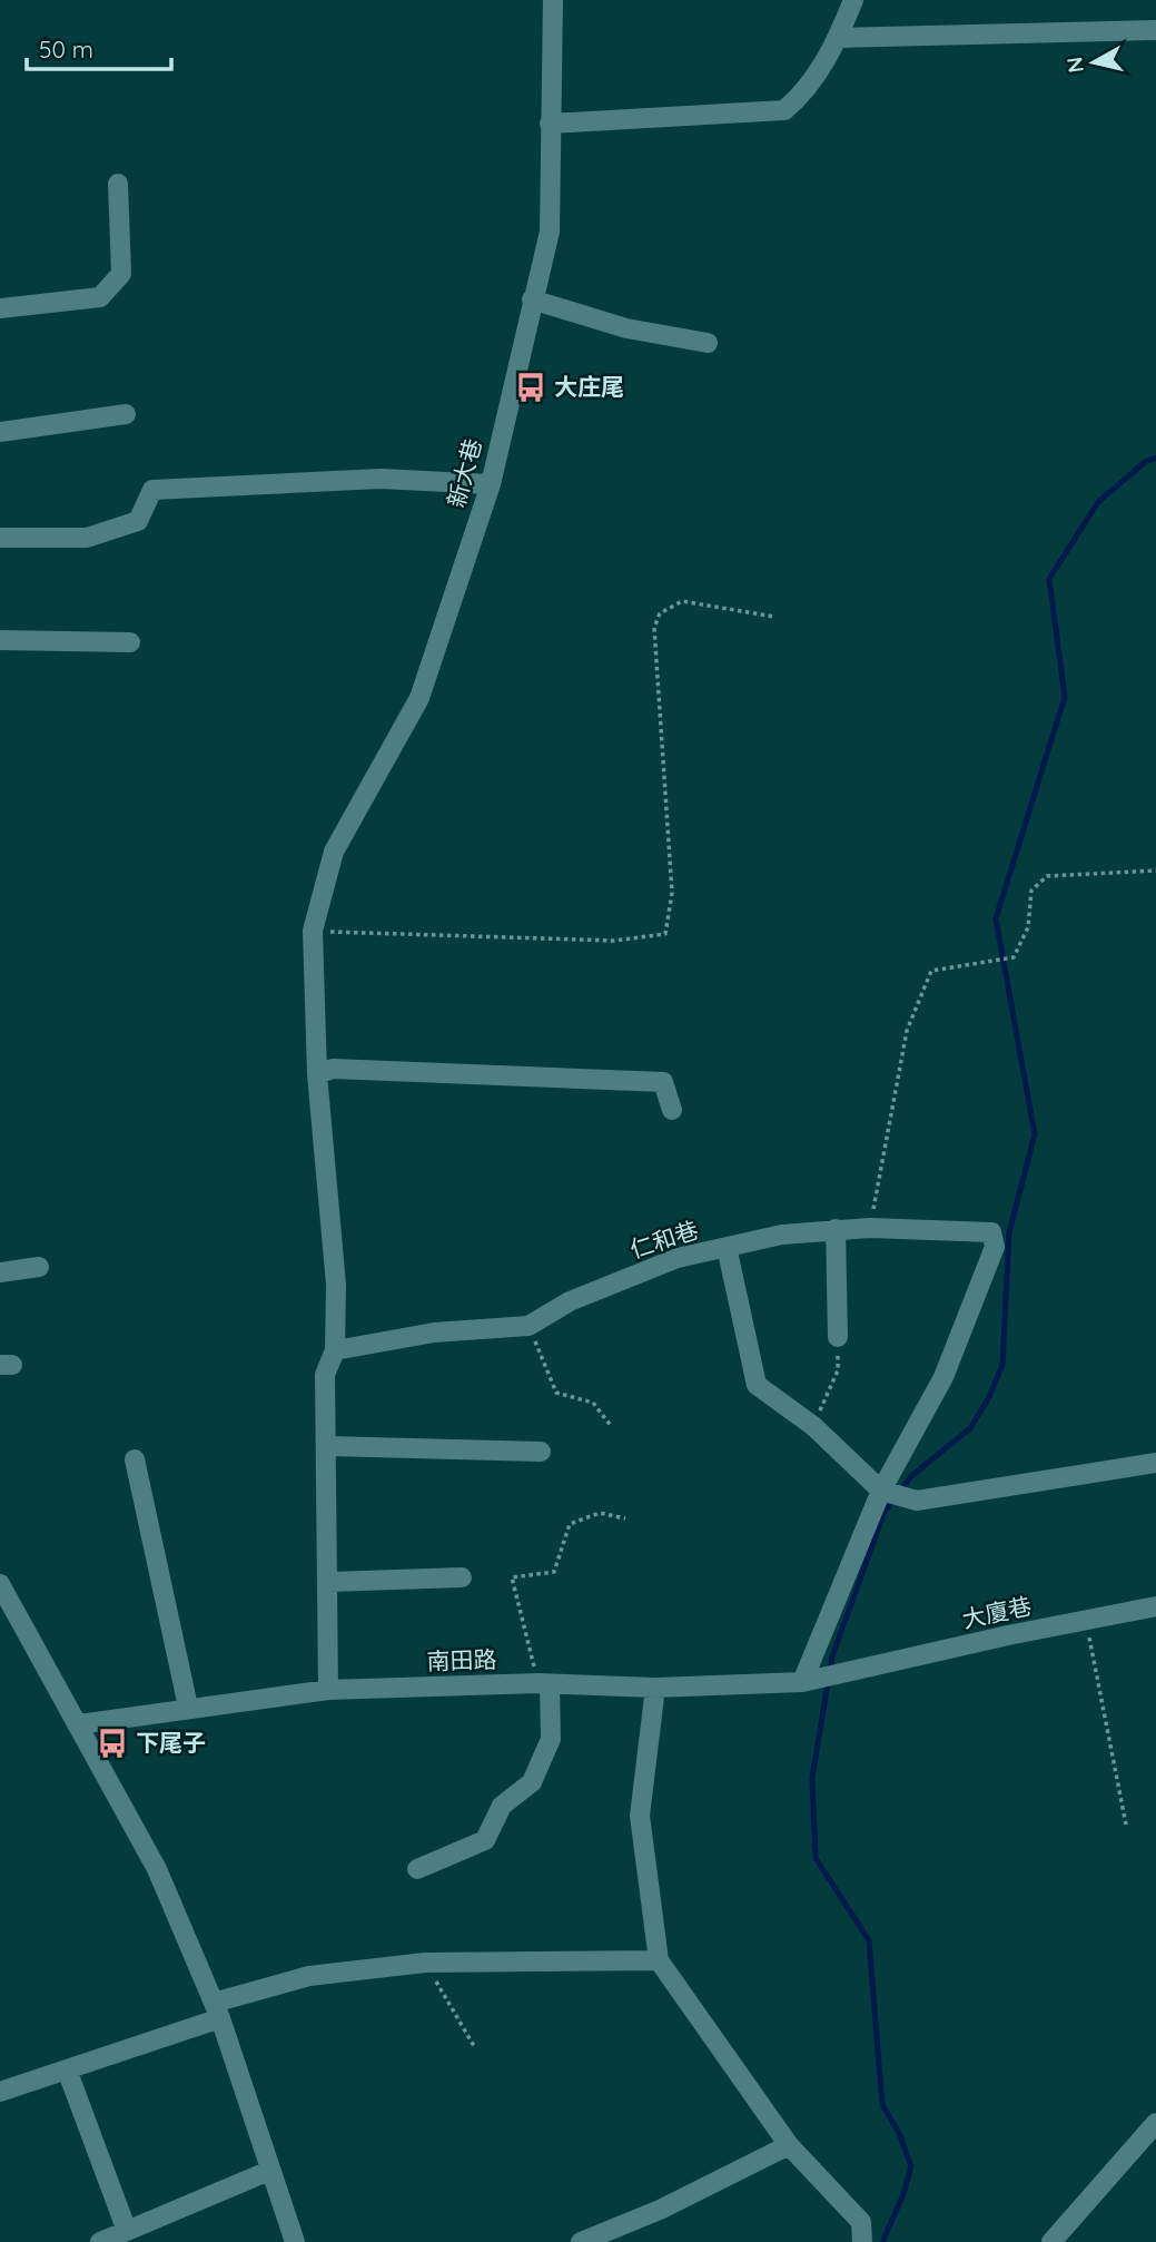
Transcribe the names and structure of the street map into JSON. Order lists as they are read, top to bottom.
{
  "streets": {
    "street": [
      "新大巷",
      "仁和巷",
      "大廈巷",
      "南田路"
    ]
  },
  "crossings": [
    ["大廈巷", "南田路"]
  ],
  "places": {
    "bus stop": ["大庄尾", "下尾子"]
  },
  "scale_bar": "50 m",
  "north": "left"
}
